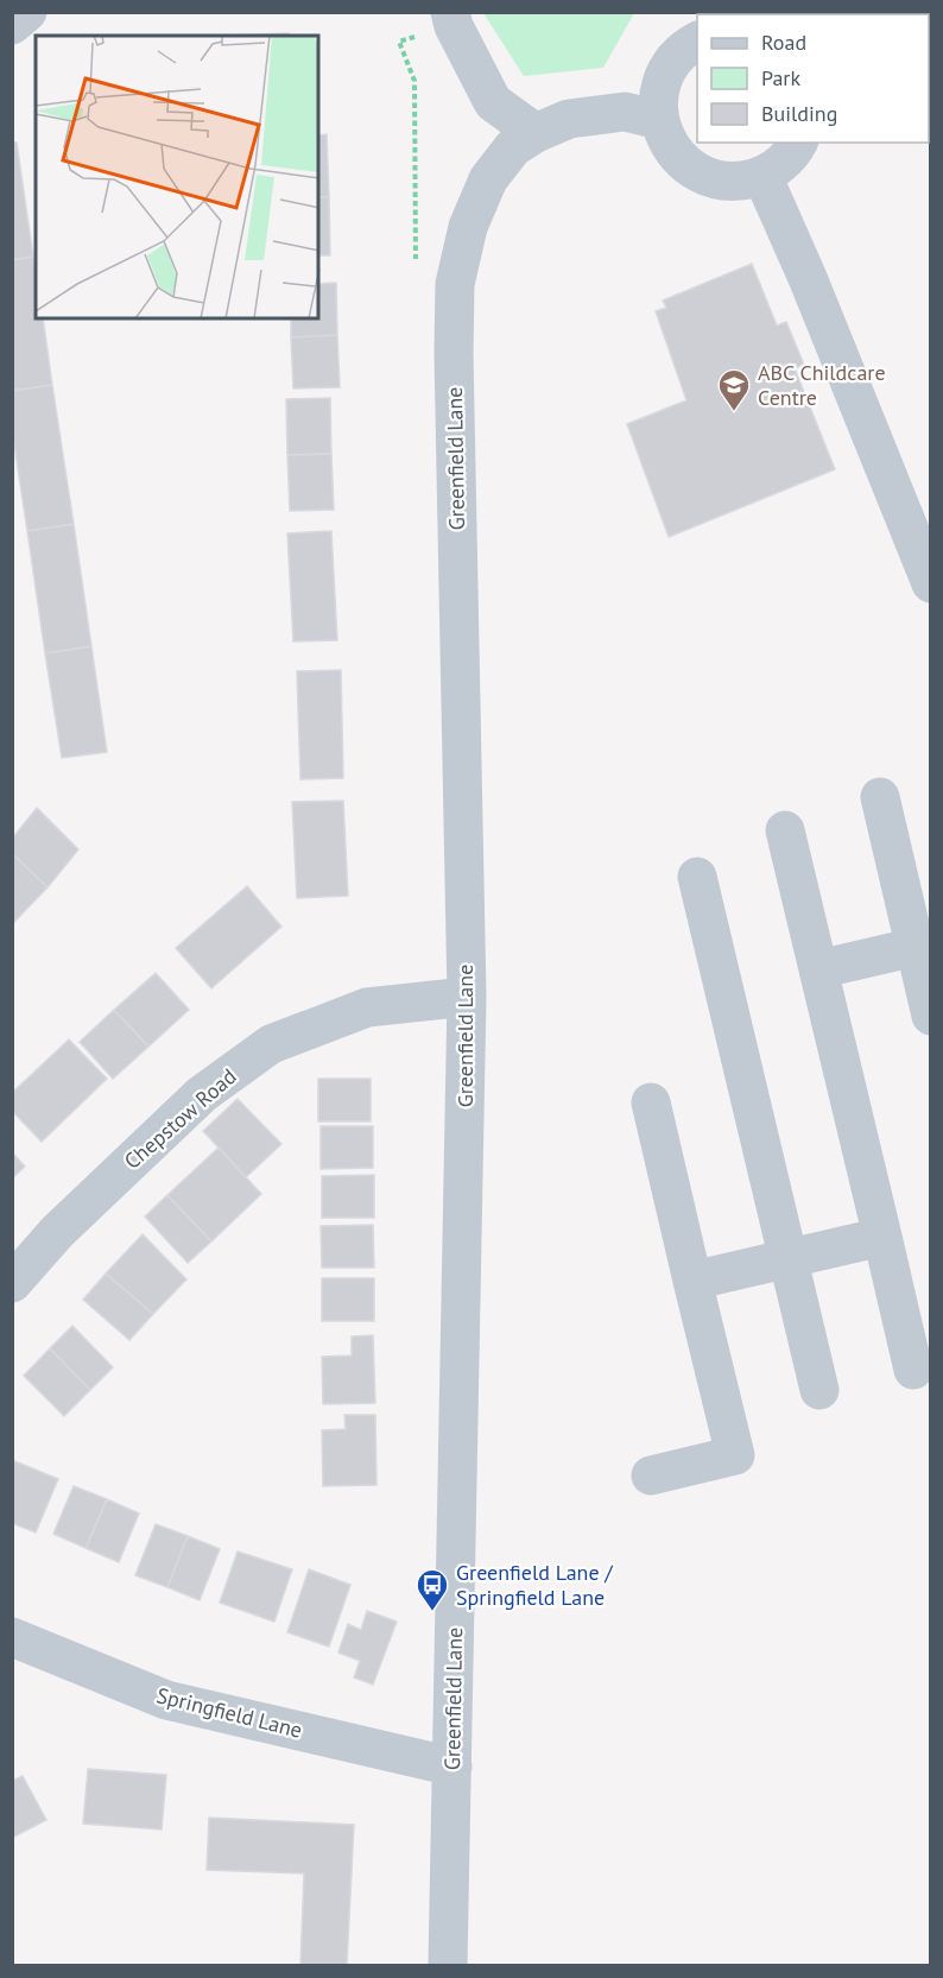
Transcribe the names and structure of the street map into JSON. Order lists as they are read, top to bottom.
{
  "streets": {
    "street": ["Greenfield Lane", "Chepstow Road", "Springfield Lane"]
  },
  "crossings": [
    ["Greenfield Lane", "Chepstow Road"],
    ["Greenfield Lane", "Springfield Lane"]
  ],
  "places": {
    "school or university": ["ABC Childcare Centre"],
    "bus stop": ["Greenfield Lane / Springfield Lane"]
  },
  "legend": ["Road", "Park", "Building"]
}
